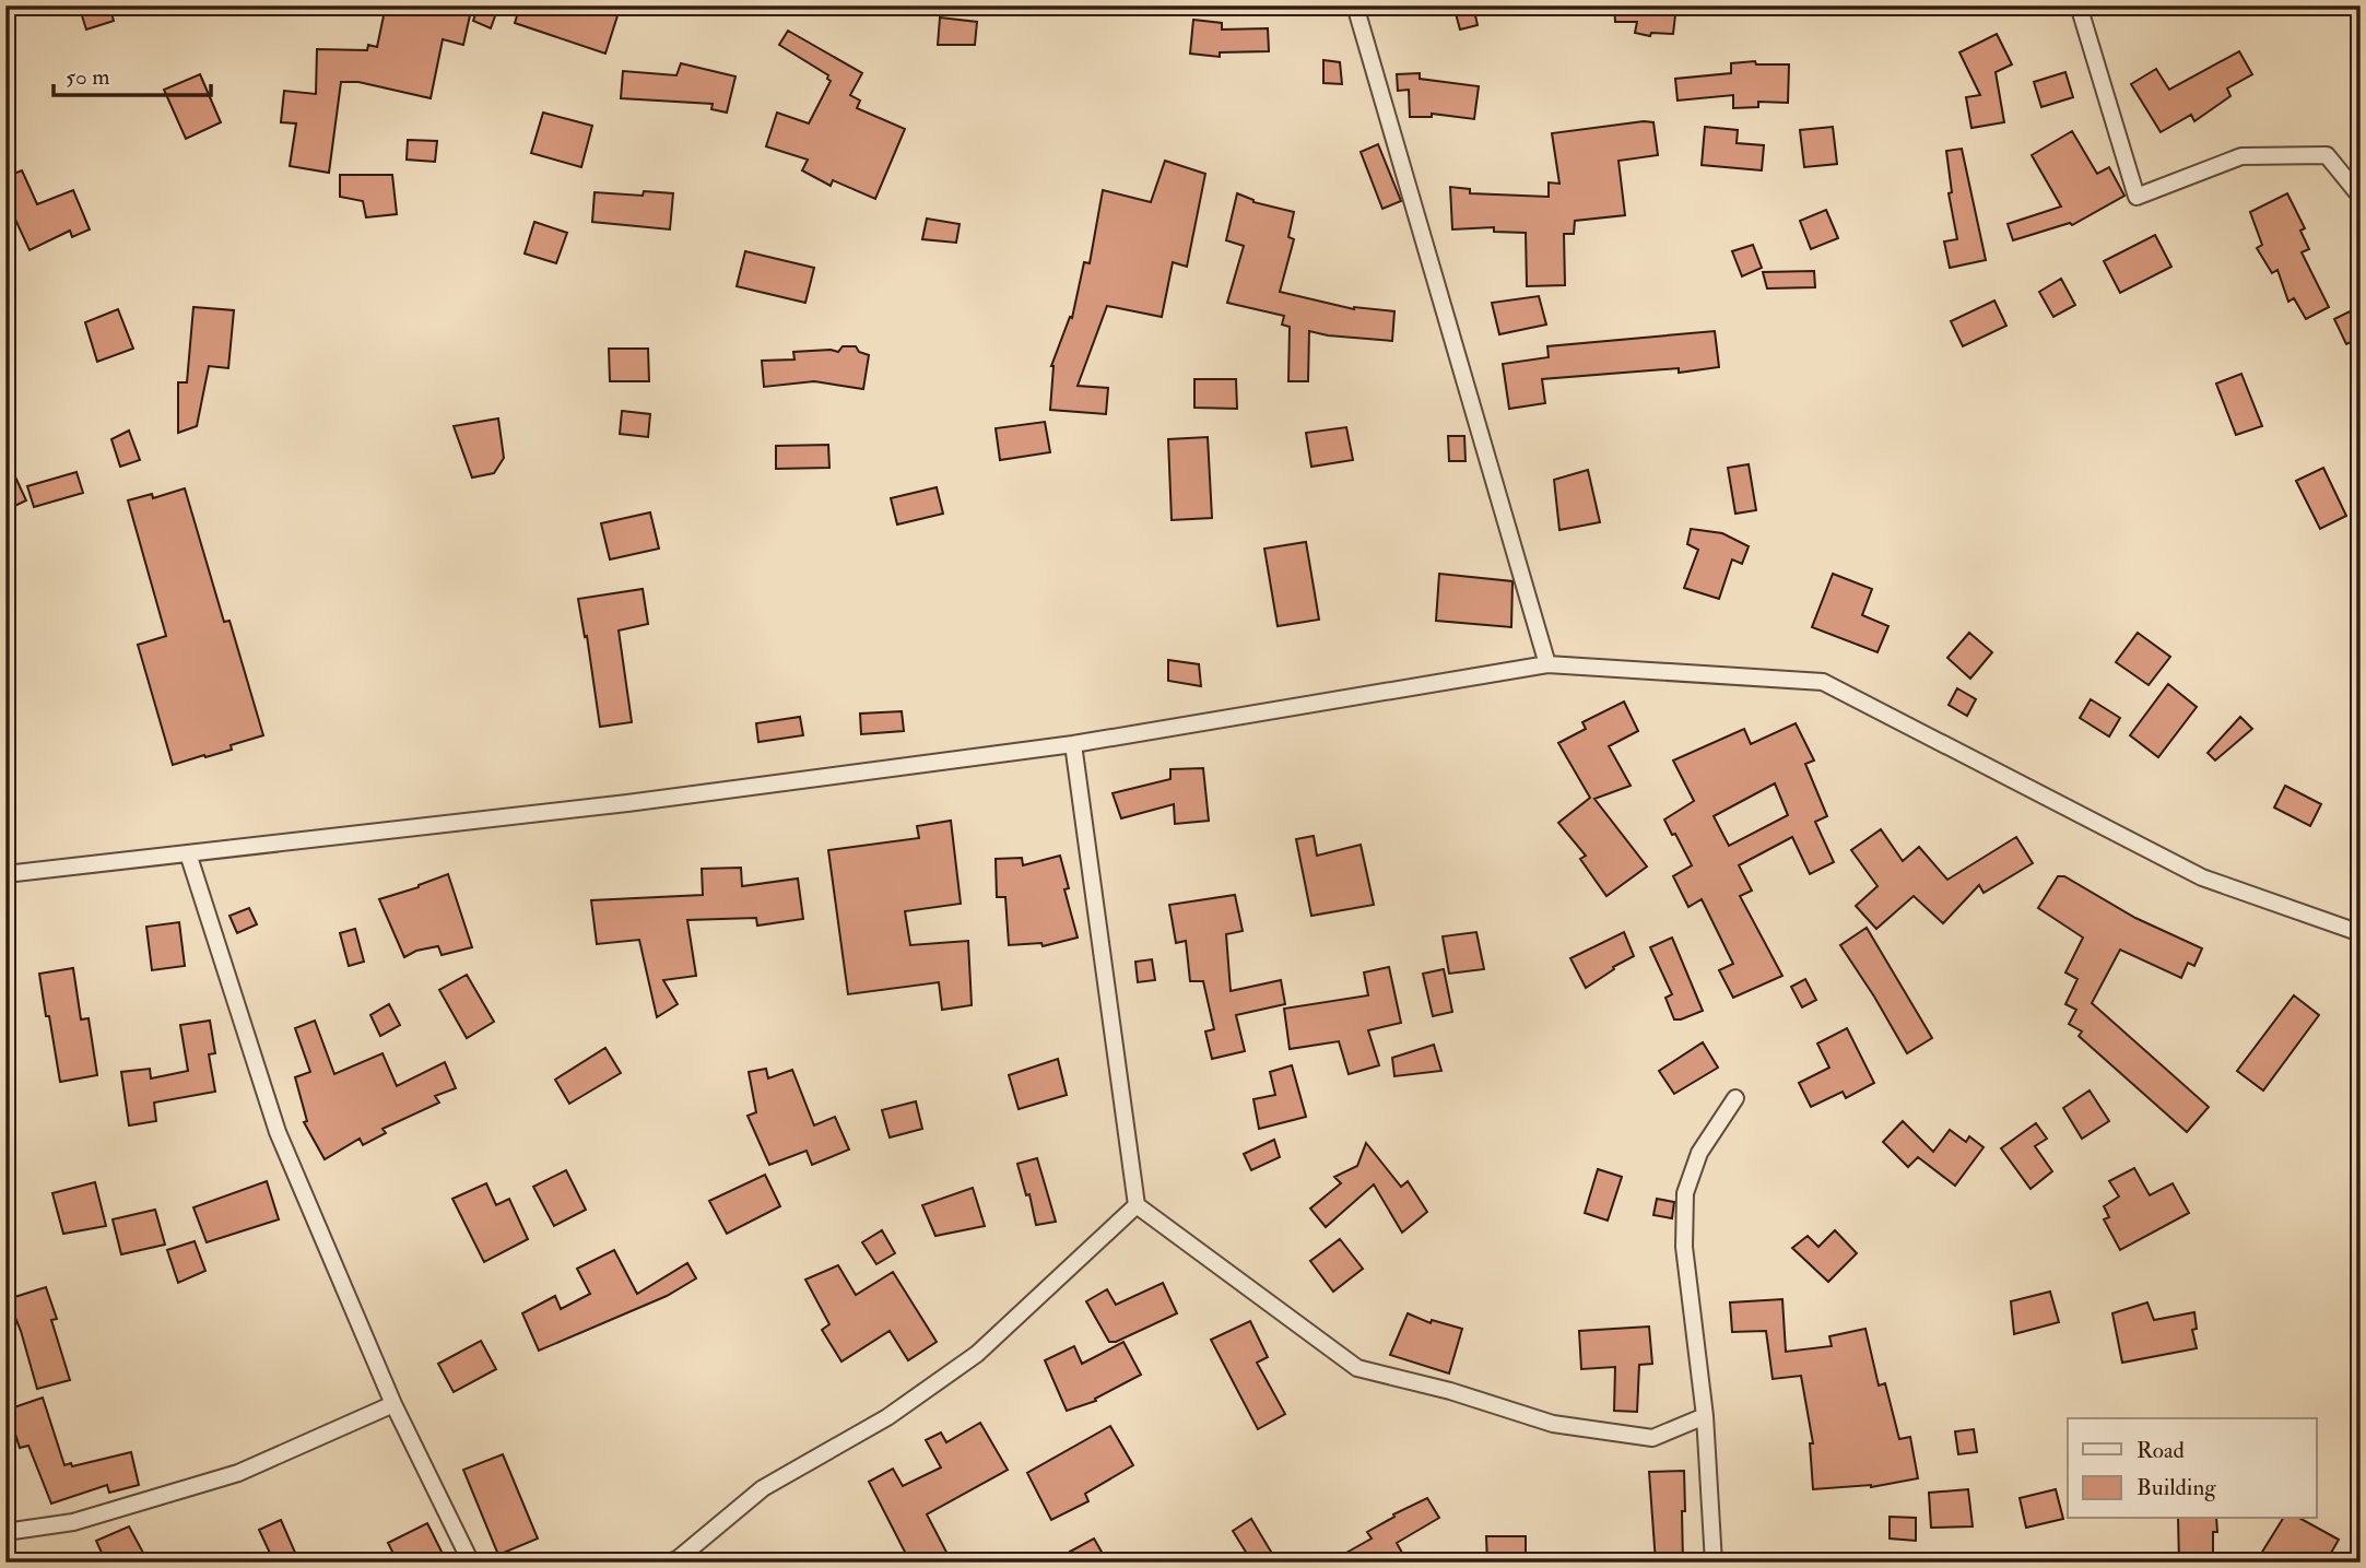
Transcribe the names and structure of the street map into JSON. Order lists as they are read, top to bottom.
{
  "legend": ["Road", "Building"],
  "scale_bar": "50 m"
}
